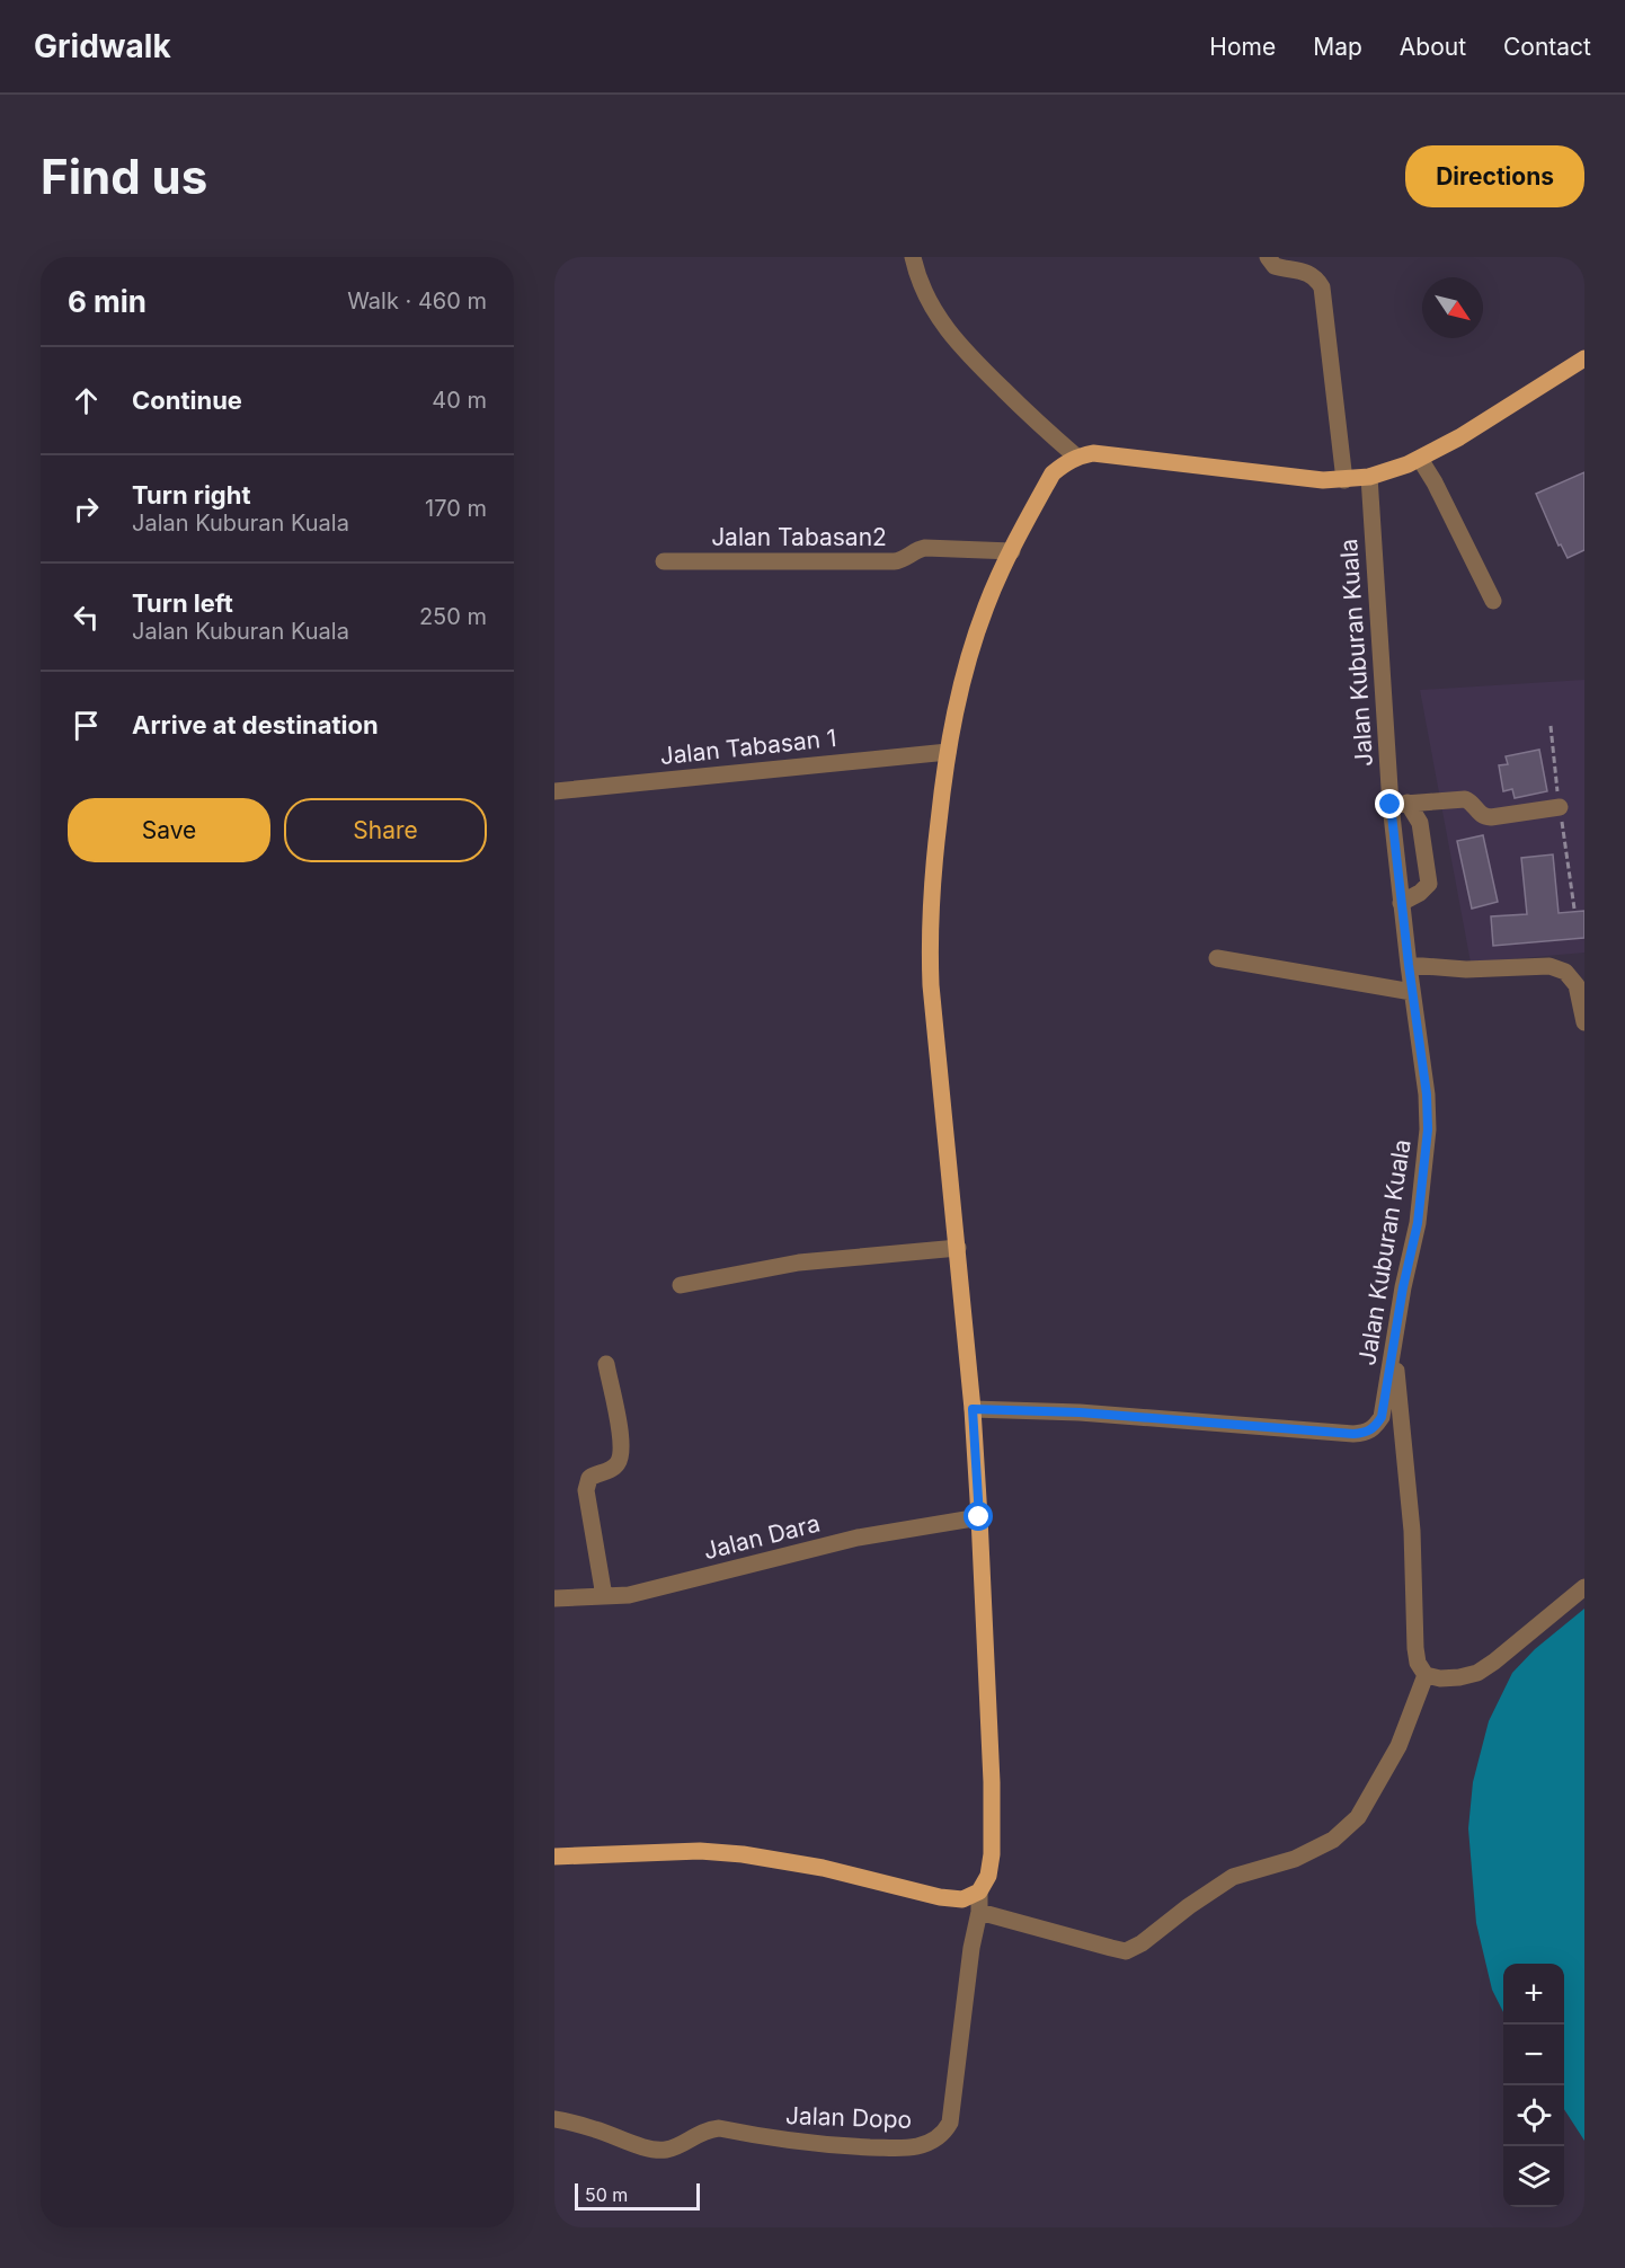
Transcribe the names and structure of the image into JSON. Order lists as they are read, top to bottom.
{
  "streets": {
    "street": [
      "Jalan Tabasan2",
      "Jalan Kuburan Kuala",
      "Jalan Tabasan 1",
      "Jalan Dara",
      "Jalan Dopo"
    ]
  },
  "scale_bar": "50 m",
  "north": "bottom right",
  "page": {
    "header": "Gridwalk",
    "nav": [
      "Home",
      "Map",
      "About",
      "Contact"
    ],
    "buttons": [
      "Directions",
      ["Save", "Share"]
    ],
    "title": "Find us",
    "heading": ["6 min", "Walk · 460 m"],
    "list": [
      ["Continue", "40 m"],
      ["Turn right", "Jalan Kuburan Kuala", "170 m"],
      ["Turn left", "Jalan Kuburan Kuala", "250 m"],
      "Arrive at destination"
    ],
    "map_buttons": ["+", "−"],
    "scale": "50 m"
  }
}
